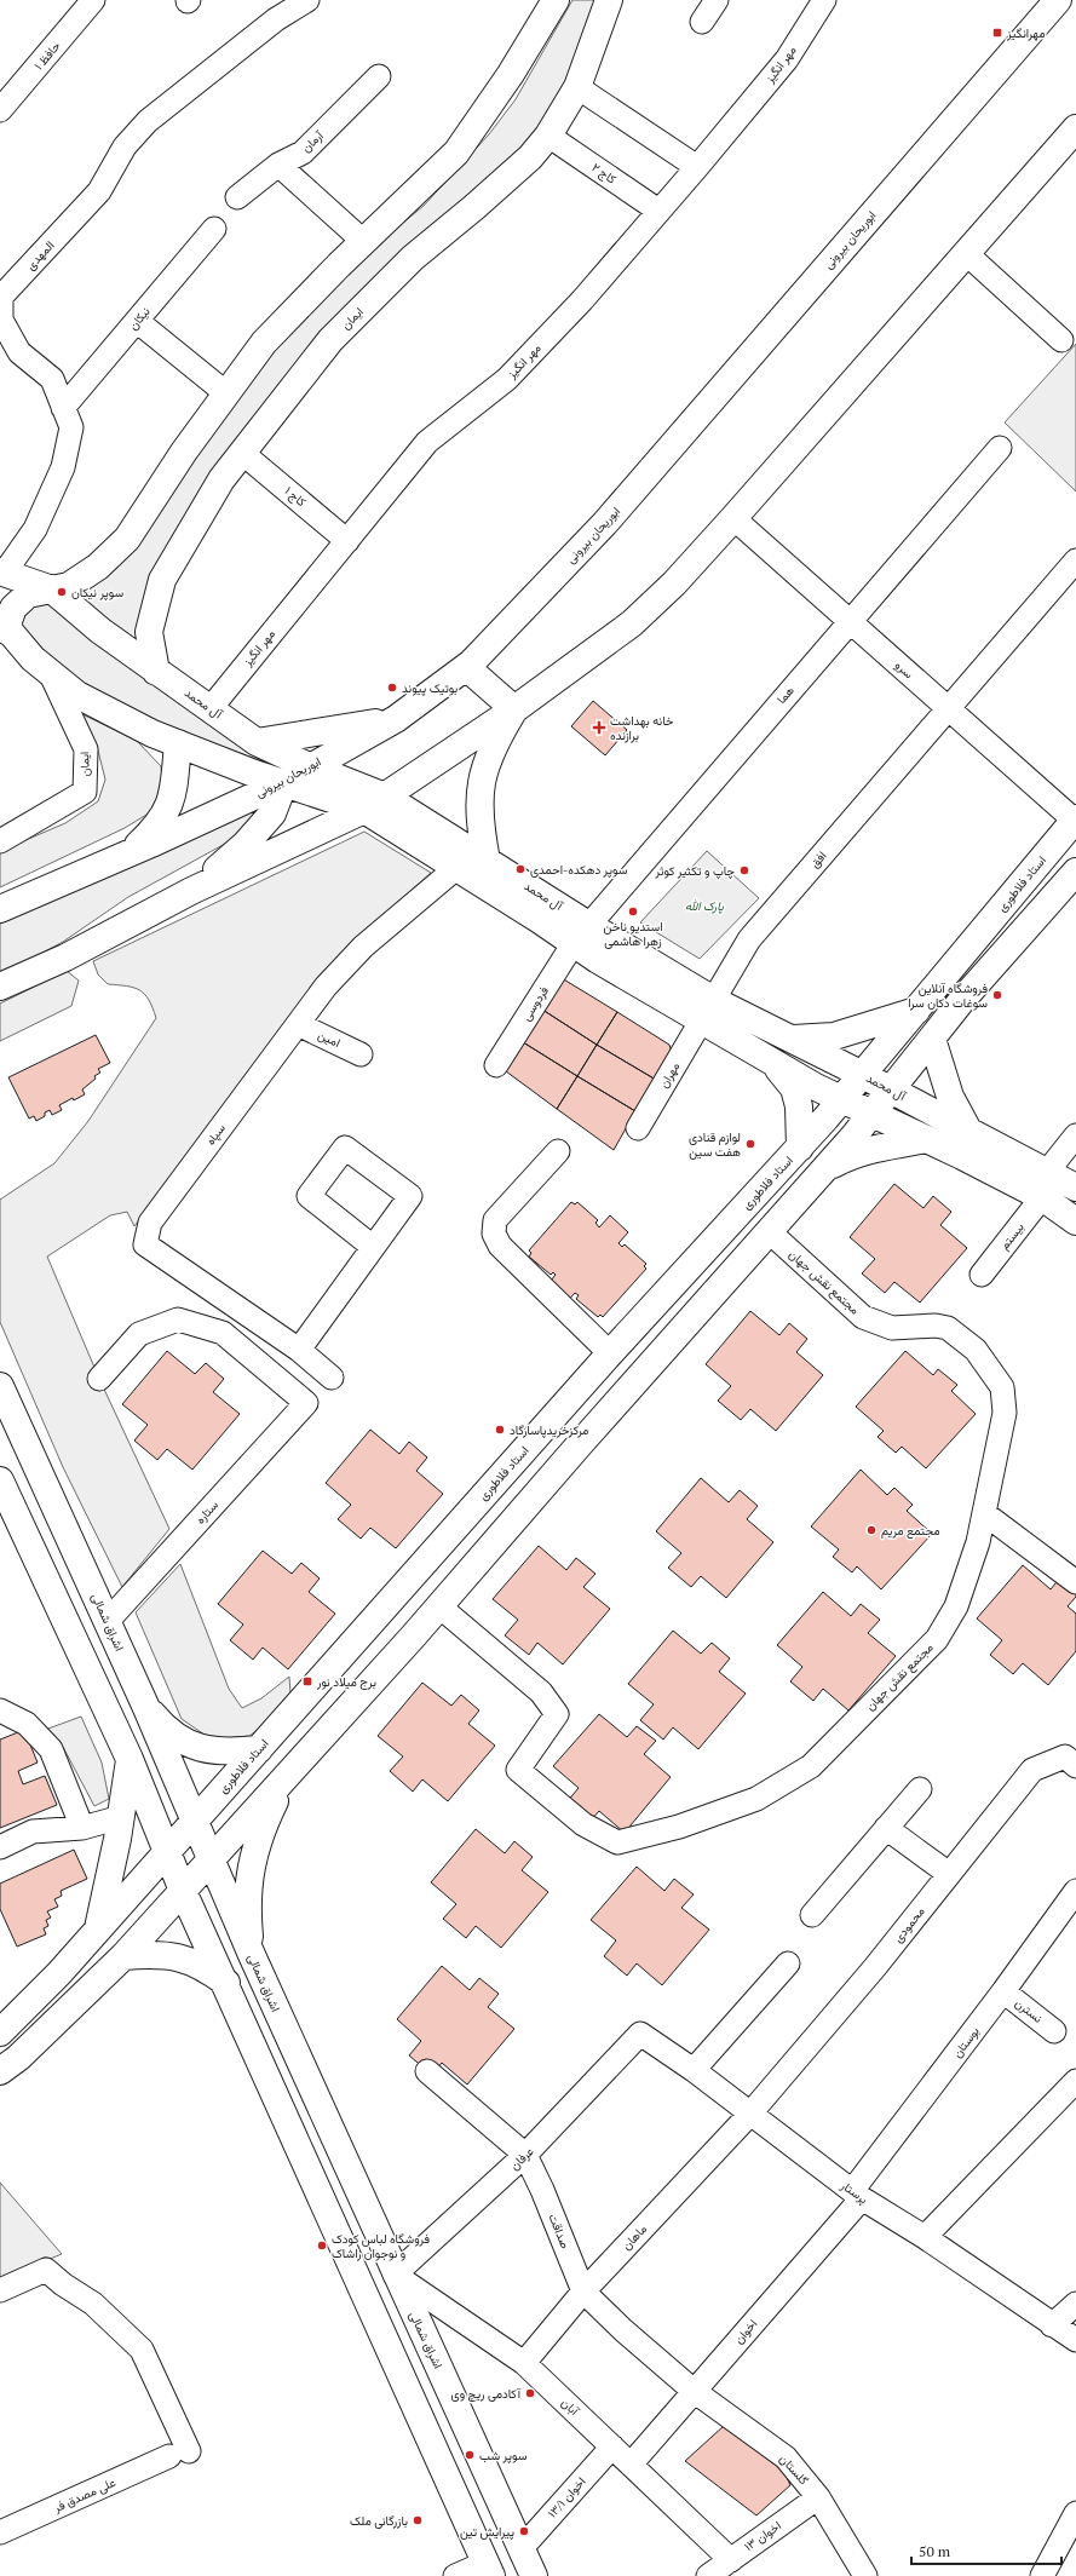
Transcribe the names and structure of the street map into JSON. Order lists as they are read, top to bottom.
{
  "streets": {
    "main road": [
      "ابوریحان بیرونی",
      "ایمان",
      "آل محمد",
      "استاد فلاطوری",
      "اشراق شمالی"
    ],
    "street": [
      "حافظ ۱",
      "مهر انگیز",
      "آرمان",
      "کاج ۲",
      "المهدی",
      "نیکان",
      "کاج ۱",
      "سرو",
      "هما",
      "افق",
      "فردوسی",
      "امین",
      "مهران",
      "سپاه",
      "بیستم",
      "مجتمع نقش جهان",
      "ستاره",
      "محمودی",
      "نسترن",
      "بوستان",
      "عرفان",
      "پرستار",
      "صداقت",
      "ماهان",
      "اخوان",
      "آبان",
      "گلستان",
      "علی مصدق فر",
      "اخوان ۱۳/۱",
      "اخوان ۱۳"
    ]
  },
  "crossings": [
    ["مهر انگیز", "کاج ۲"],
    ["مهر انگیز", "کاج ۱"],
    ["مهر انگیز", "آل محمد"],
    ["کاج ۲", "ایمان"],
    ["ابوریحان بیرونی", "آل محمد"],
    ["المهدی", "نیکان"],
    ["المهدی", "آل محمد"],
    ["ایمان", "کاج ۱"],
    ["ایمان", "آل محمد"],
    ["سرو", "هما"],
    ["سرو", "افق"],
    ["سرو", "استاد فلاطوری"],
    ["هما", "آل محمد"],
    ["هما", "فردوسی"],
    ["آل محمد", "افق"],
    ["آل محمد", "استاد فلاطوری"],
    ["آل محمد", "فردوسی"],
    ["آل محمد", "مهران"],
    ["آل محمد", "سپاه"],
    ["آل محمد", "بیستم"],
    ["افق", "مهران"],
    ["استاد فلاطوری", "اشراق شمالی"],
    ["امین", "سپاه"],
    ["ستاره", "اشراق شمالی"],
    ["اشراق شمالی", "عرفان"],
    ["اشراق شمالی", "آبان"],
    ["اشراق شمالی", "اخوان ۱۳/۱"],
    ["محمودی", "پرستار"],
    ["محمودی", "ماهان"],
    ["نسترن", "بوستان"],
    ["بوستان", "پرستار"],
    ["بوستان", "اخوان"],
    ["عرفان", "پرستار"],
    ["عرفان", "صداقت"],
    ["عرفان", "آبان"],
    ["پرستار", "ماهان"],
    ["پرستار", "اخوان"],
    ["صداقت", "ماهان"],
    ["صداقت", "اخوان"],
    ["صداقت", "گلستان"],
    ["ماهان", "آبان"],
    ["اخوان", "آبان"],
    ["اخوان", "گلستان"],
    ["آبان", "اخوان ۱۳/۱"],
    ["آبان", "اخوان ۱۳"],
    ["گلستان", "اخوان ۱۳"]
  ],
  "parks": ["پارک الله"],
  "places": {
    "transit": ["مهرانگیز", "برج میلاد نور"],
    "other": [
      "سوپر نیکان",
      "بوتیک پیوند",
      "سوپر دهکده-احمدی",
      "چاپ و تکثیر کوثر",
      "استدیو ناخن زهرا هاشمی",
      "فروشگاه آنلاین سوغات دکان سرا",
      "لوازم قنادی هفت سین",
      "مرکزخریدپاسارگاد",
      "مجتمع مریم",
      "فروشگاه لباس کودک و نوجوان راشاک",
      "آکادمی ریچ وی",
      "سوپر شب",
      "بازرگانی ملک",
      "پیرایش تین"
    ],
    "health": ["خانه بهداشت برازنده"]
  },
  "scale_bar": "50 m"
}
